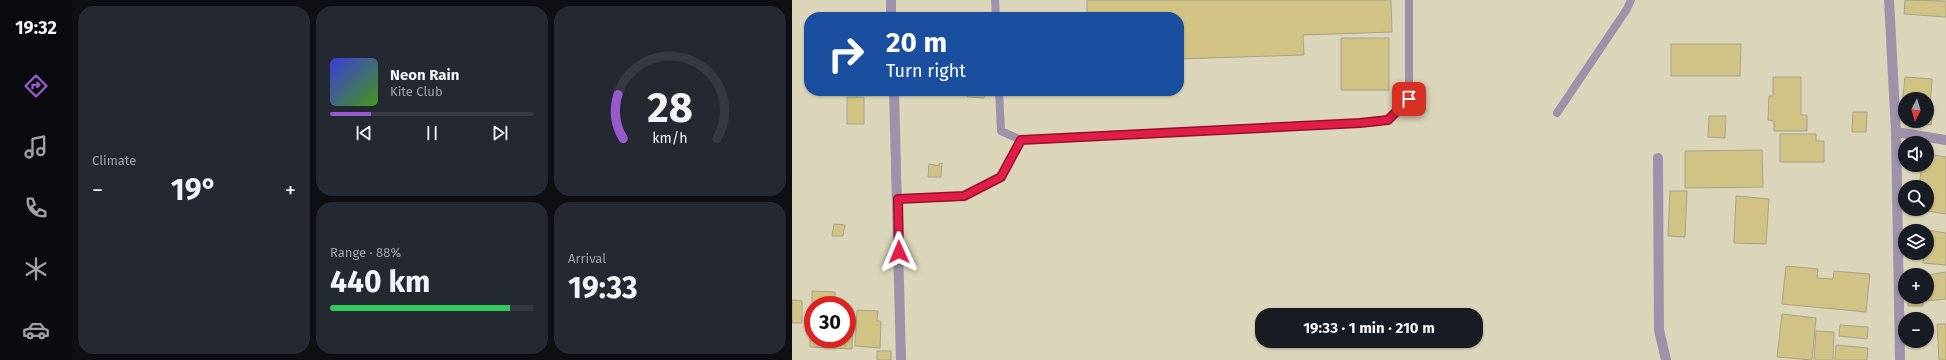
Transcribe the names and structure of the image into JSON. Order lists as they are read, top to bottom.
{
  "north": "bottom",
  "page": {
    "tabs": "19:32",
    "tile": [
      "Climate",
      ["Range · 88%", "440 km"],
      ["Arrival", "19:33"]
    ],
    "turn": ["20 m", "Turn right"],
    "song": ["Neon Rain", "Kite Club"],
    "map_buttons": ["+", "−"],
    "heat": ["−", "19°", "+"],
    "limit": "30",
    "trip": "19:33 · 1 min · 210 m",
    "gauge": ["28", "km/h"]
  }
}
